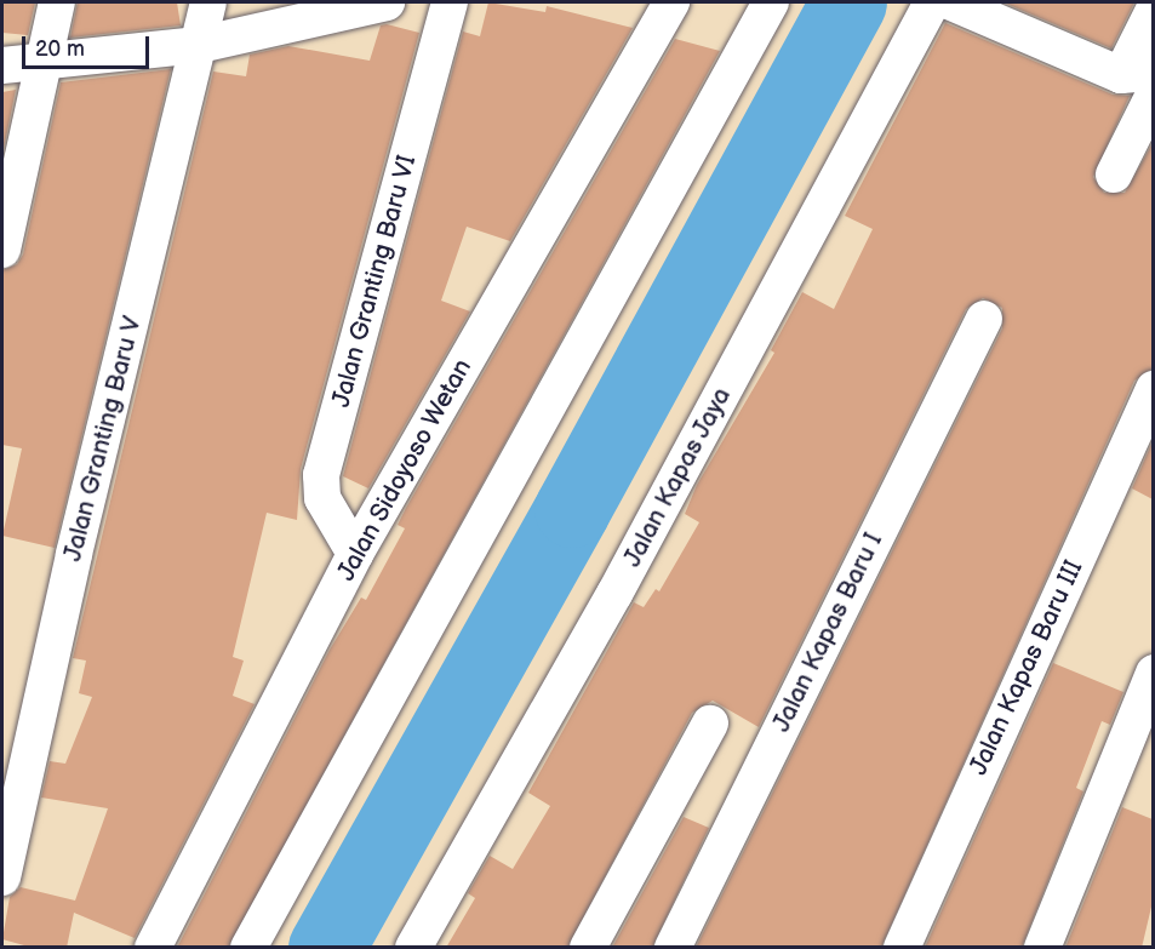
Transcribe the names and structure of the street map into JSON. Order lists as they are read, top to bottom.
{
  "streets": {
    "street": [
      "Jalan Granting Baru VI",
      "Jalan Granting Baru V",
      "Jalan Sidoyoso Wetan",
      "Jalan Kapas Jaya",
      "Jalan Kapas Baru I",
      "Jalan Kapas Baru III"
    ]
  },
  "crossings": [
    ["Jalan Granting Baru VI", "Jalan Sidoyoso Wetan"]
  ],
  "scale_bar": "20 m"
}
